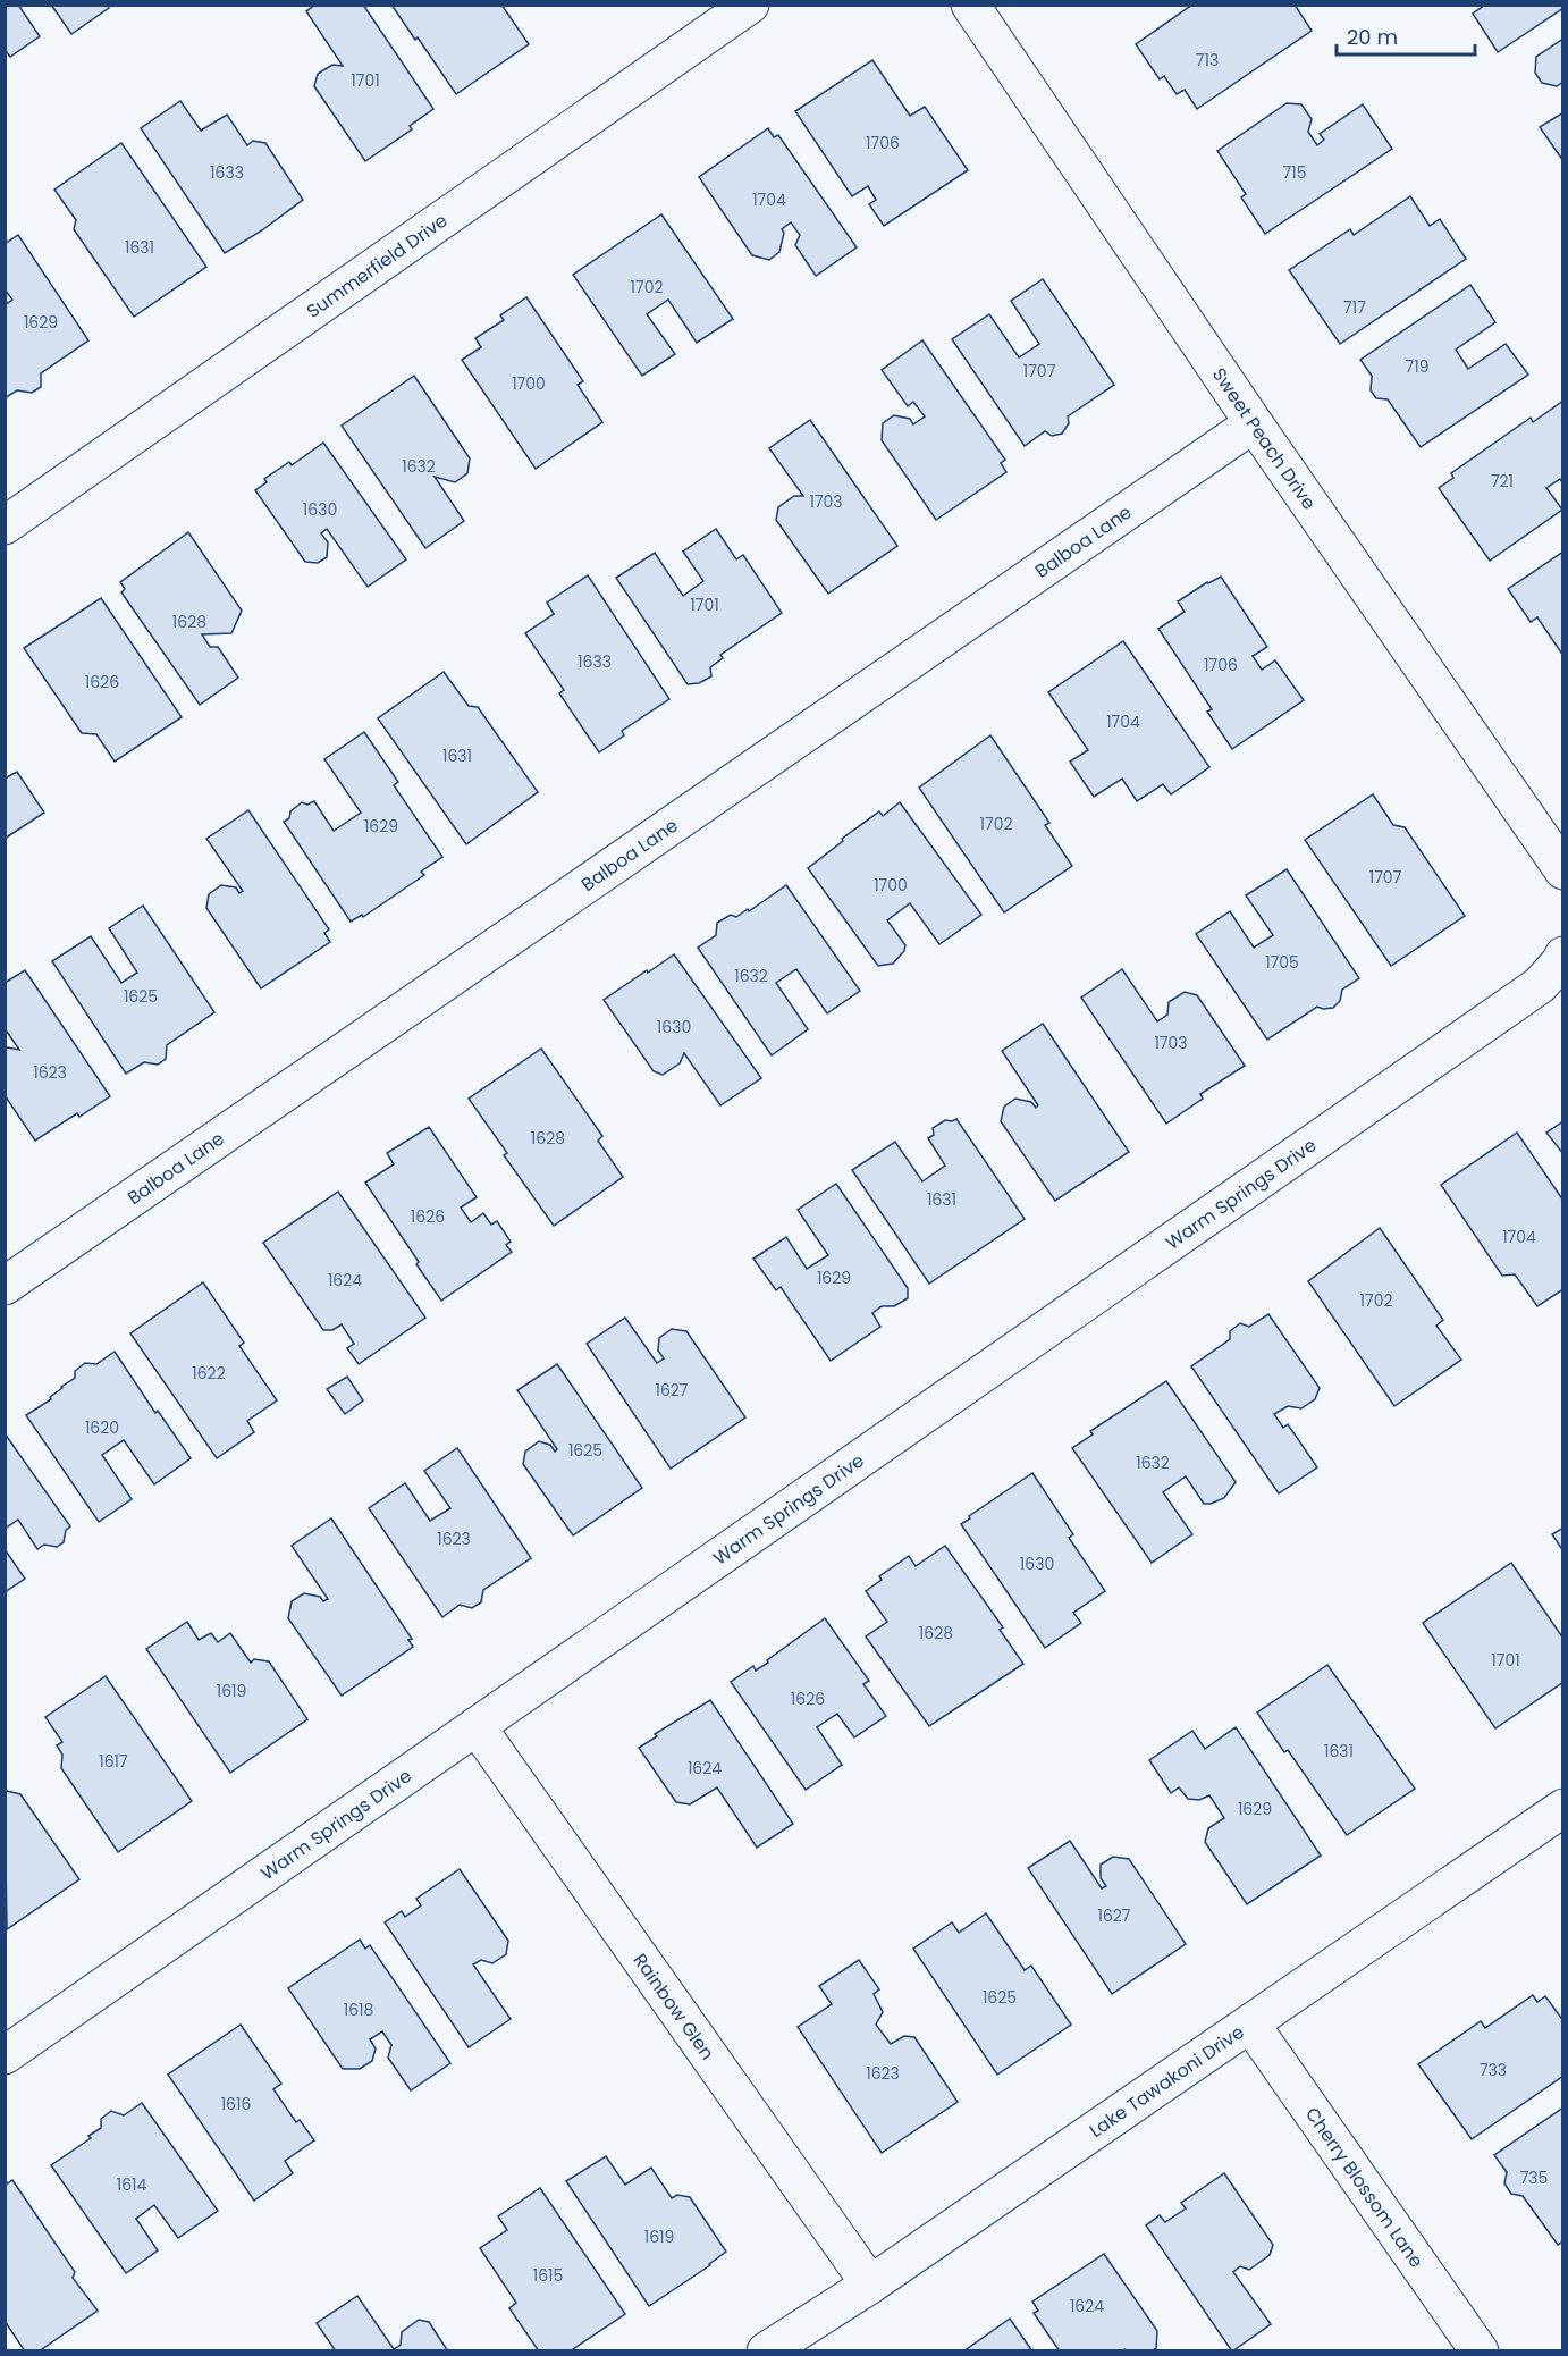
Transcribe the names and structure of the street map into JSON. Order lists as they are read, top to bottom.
{
  "streets": {
    "street": [
      "Summerfield Drive",
      "Sweet Peach Drive",
      "Balboa Lane",
      "Warm Springs Drive",
      "Rainbow Glen",
      "Lake Tawakoni Drive",
      "Cherry Blossom Lane"
    ]
  },
  "crossings": [
    ["Sweet Peach Drive", "Balboa Lane"],
    ["Warm Springs Drive", "Rainbow Glen"],
    ["Rainbow Glen", "Lake Tawakoni Drive"],
    ["Lake Tawakoni Drive", "Cherry Blossom Lane"]
  ],
  "house_numbers": [
    "713",
    "1701",
    "1706",
    "1633",
    "715",
    "1704",
    "1631",
    "1702",
    "717",
    "1629",
    "719",
    "1707",
    "1700",
    "1632",
    "721",
    "1703",
    "1630",
    "1701",
    "1628",
    "1633",
    "1706",
    "1626",
    "1704",
    "1631",
    "1702",
    "1629",
    "1707",
    "1700",
    "1705",
    "1632",
    "1625",
    "1630",
    "1703",
    "1623",
    "1628",
    "1631",
    "1626",
    "1704",
    "1629",
    "1624",
    "1702",
    "1622",
    "1627",
    "1620",
    "1625",
    "1632",
    "1623",
    "1630",
    "1628",
    "1701",
    "1619",
    "1626",
    "1631",
    "1617",
    "1624",
    "1629",
    "1627",
    "1625",
    "1618",
    "733",
    "1623",
    "1616",
    "735",
    "1614",
    "1619",
    "1615",
    "1624"
  ],
  "scale_bar": "20 m"
}
